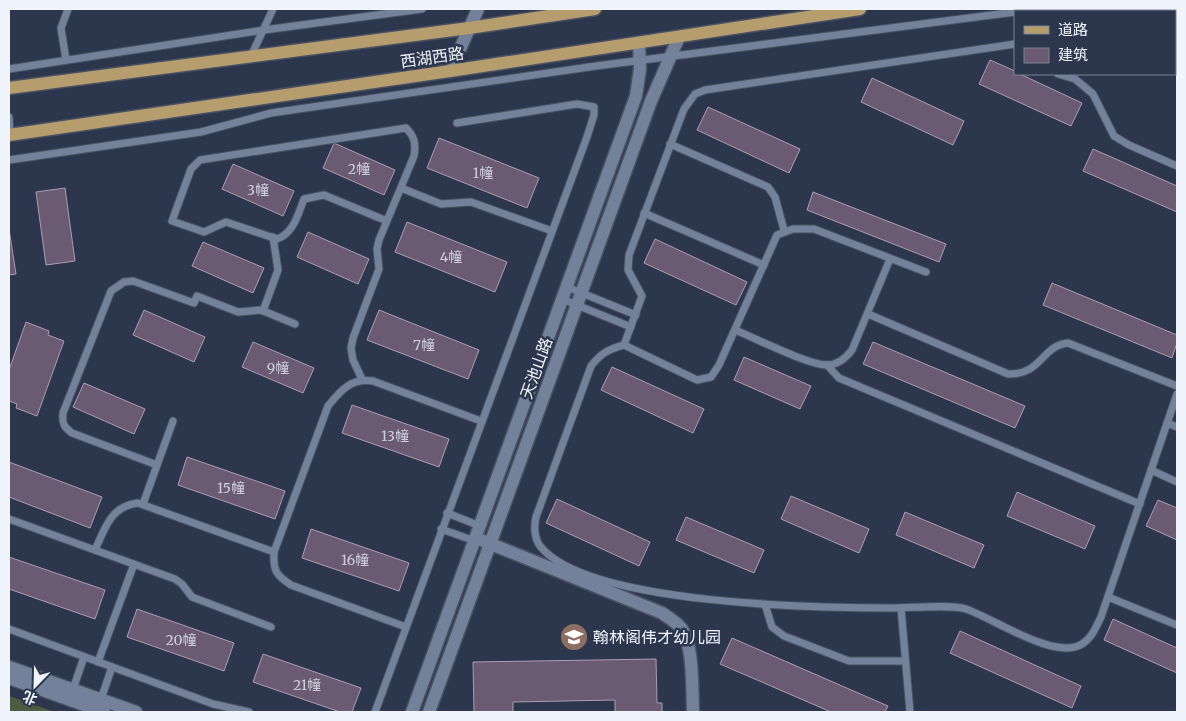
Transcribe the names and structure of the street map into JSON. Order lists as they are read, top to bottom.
{
  "streets": {
    "main road": ["西湖西路"],
    "street": ["天池山路"]
  },
  "crossings": [
    ["西湖西路", "天池山路"]
  ],
  "places": {
    "school or university": ["翰林阁伟才幼儿园"]
  },
  "house_numbers": [
    "2幢",
    "1幢",
    "3幢",
    "4幢",
    "7幢",
    "9幢",
    "13幢",
    "15幢",
    "16幢",
    "20幢",
    "21幢"
  ],
  "legend": ["道路", "建筑"],
  "north": "bottom left"
}
